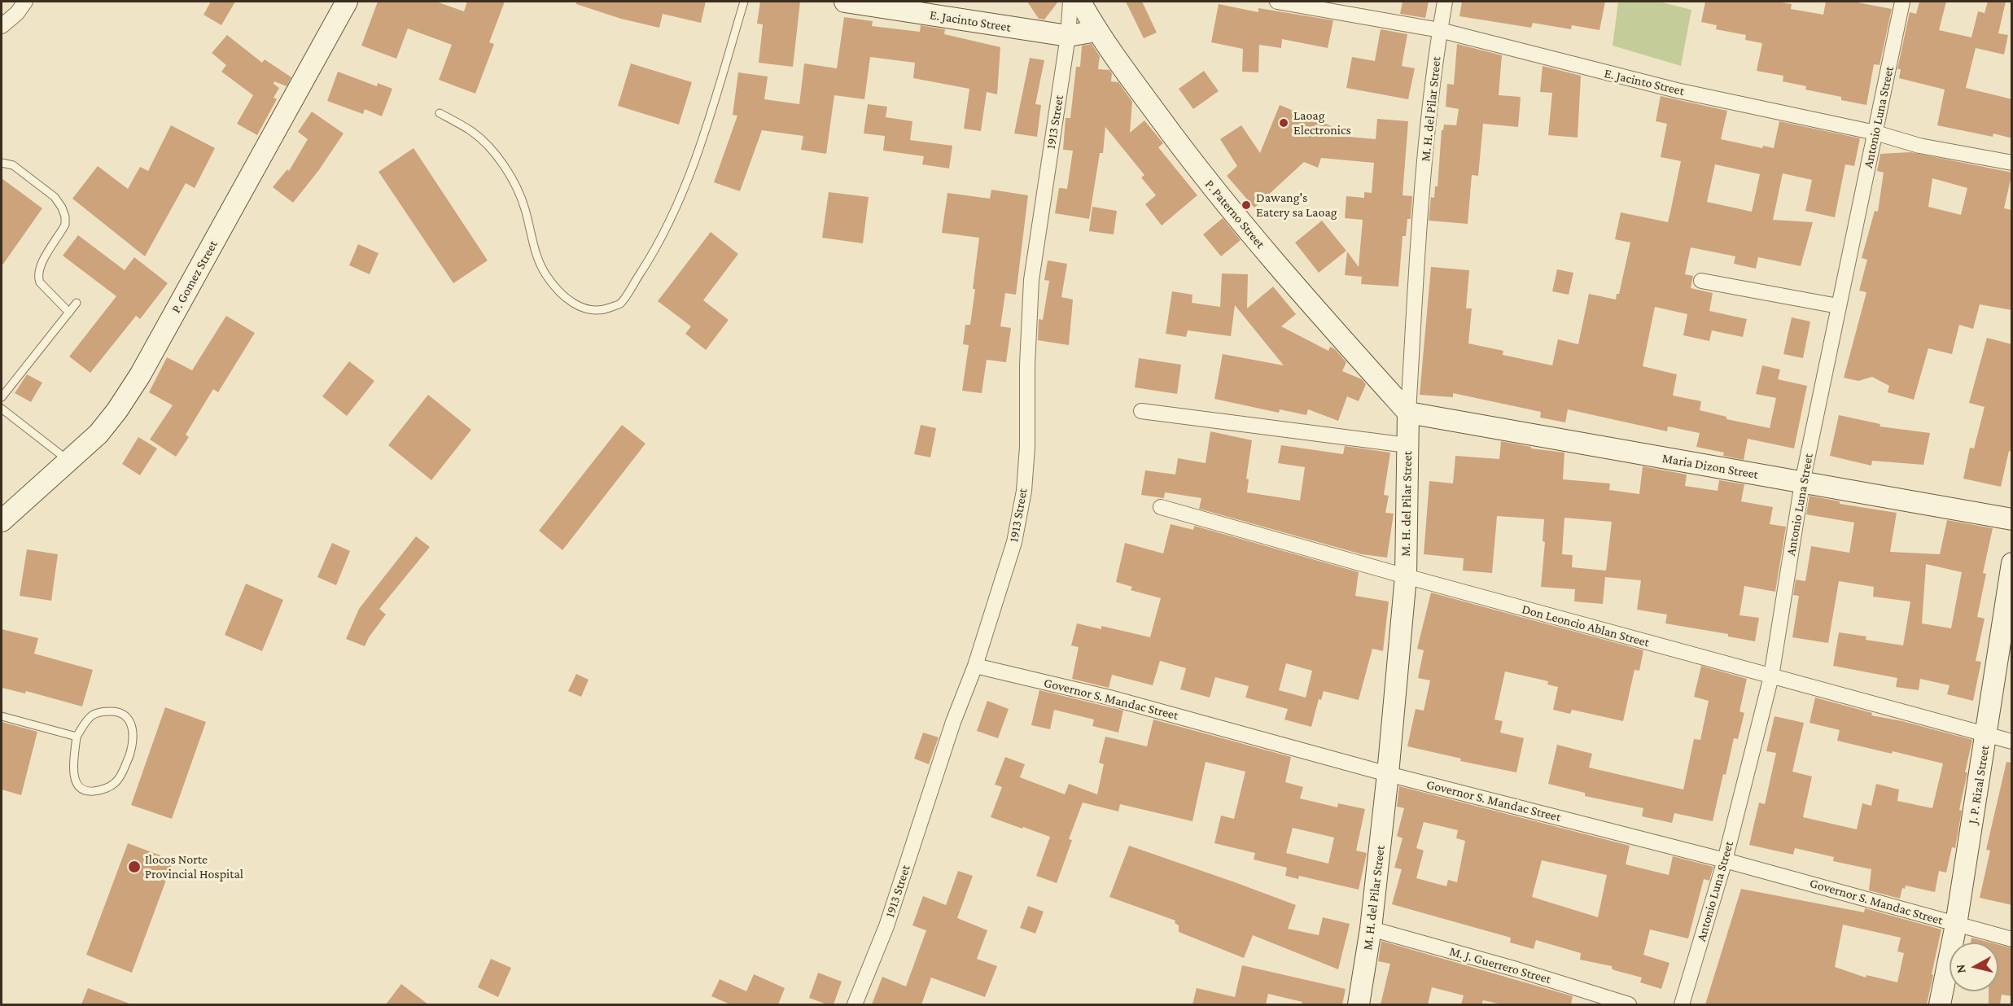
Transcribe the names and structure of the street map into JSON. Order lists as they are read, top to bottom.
{
  "streets": {
    "main road": [
      "E. Jacinto Street",
      "M. H. del Pilar Street",
      "P. Paterno Street",
      "P. Gomez Street",
      "Maria Dizon Street",
      "J. P. Rizal Street"
    ],
    "street": [
      "Antonio Luna Street",
      "1913 Street",
      "Don Leoncio Ablan Street",
      "Governor S. Mandac Street",
      "M. J. Guerrero Street"
    ]
  },
  "crossings": [
    ["E. Jacinto Street", "M. H. del Pilar Street"],
    ["E. Jacinto Street", "Antonio Luna Street"],
    ["E. Jacinto Street", "1913 Street"],
    ["E. Jacinto Street", "P. Paterno Street"],
    ["M. H. del Pilar Street", "P. Paterno Street"],
    ["M. H. del Pilar Street", "Maria Dizon Street"],
    ["M. H. del Pilar Street", "Don Leoncio Ablan Street"],
    ["M. H. del Pilar Street", "Governor S. Mandac Street"],
    ["M. H. del Pilar Street", "M. J. Guerrero Street"],
    ["Antonio Luna Street", "Maria Dizon Street"],
    ["Antonio Luna Street", "Don Leoncio Ablan Street"],
    ["Antonio Luna Street", "Governor S. Mandac Street"],
    ["1913 Street", "Governor S. Mandac Street"],
    ["P. Paterno Street", "Maria Dizon Street"],
    ["Don Leoncio Ablan Street", "J. P. Rizal Street"],
    ["Governor S. Mandac Street", "J. P. Rizal Street"]
  ],
  "places": ["Laoag Electronics", "Dawang's Eatery sa Laoag", "Ilocos Norte Provincial Hospital"],
  "north": "left"
}
